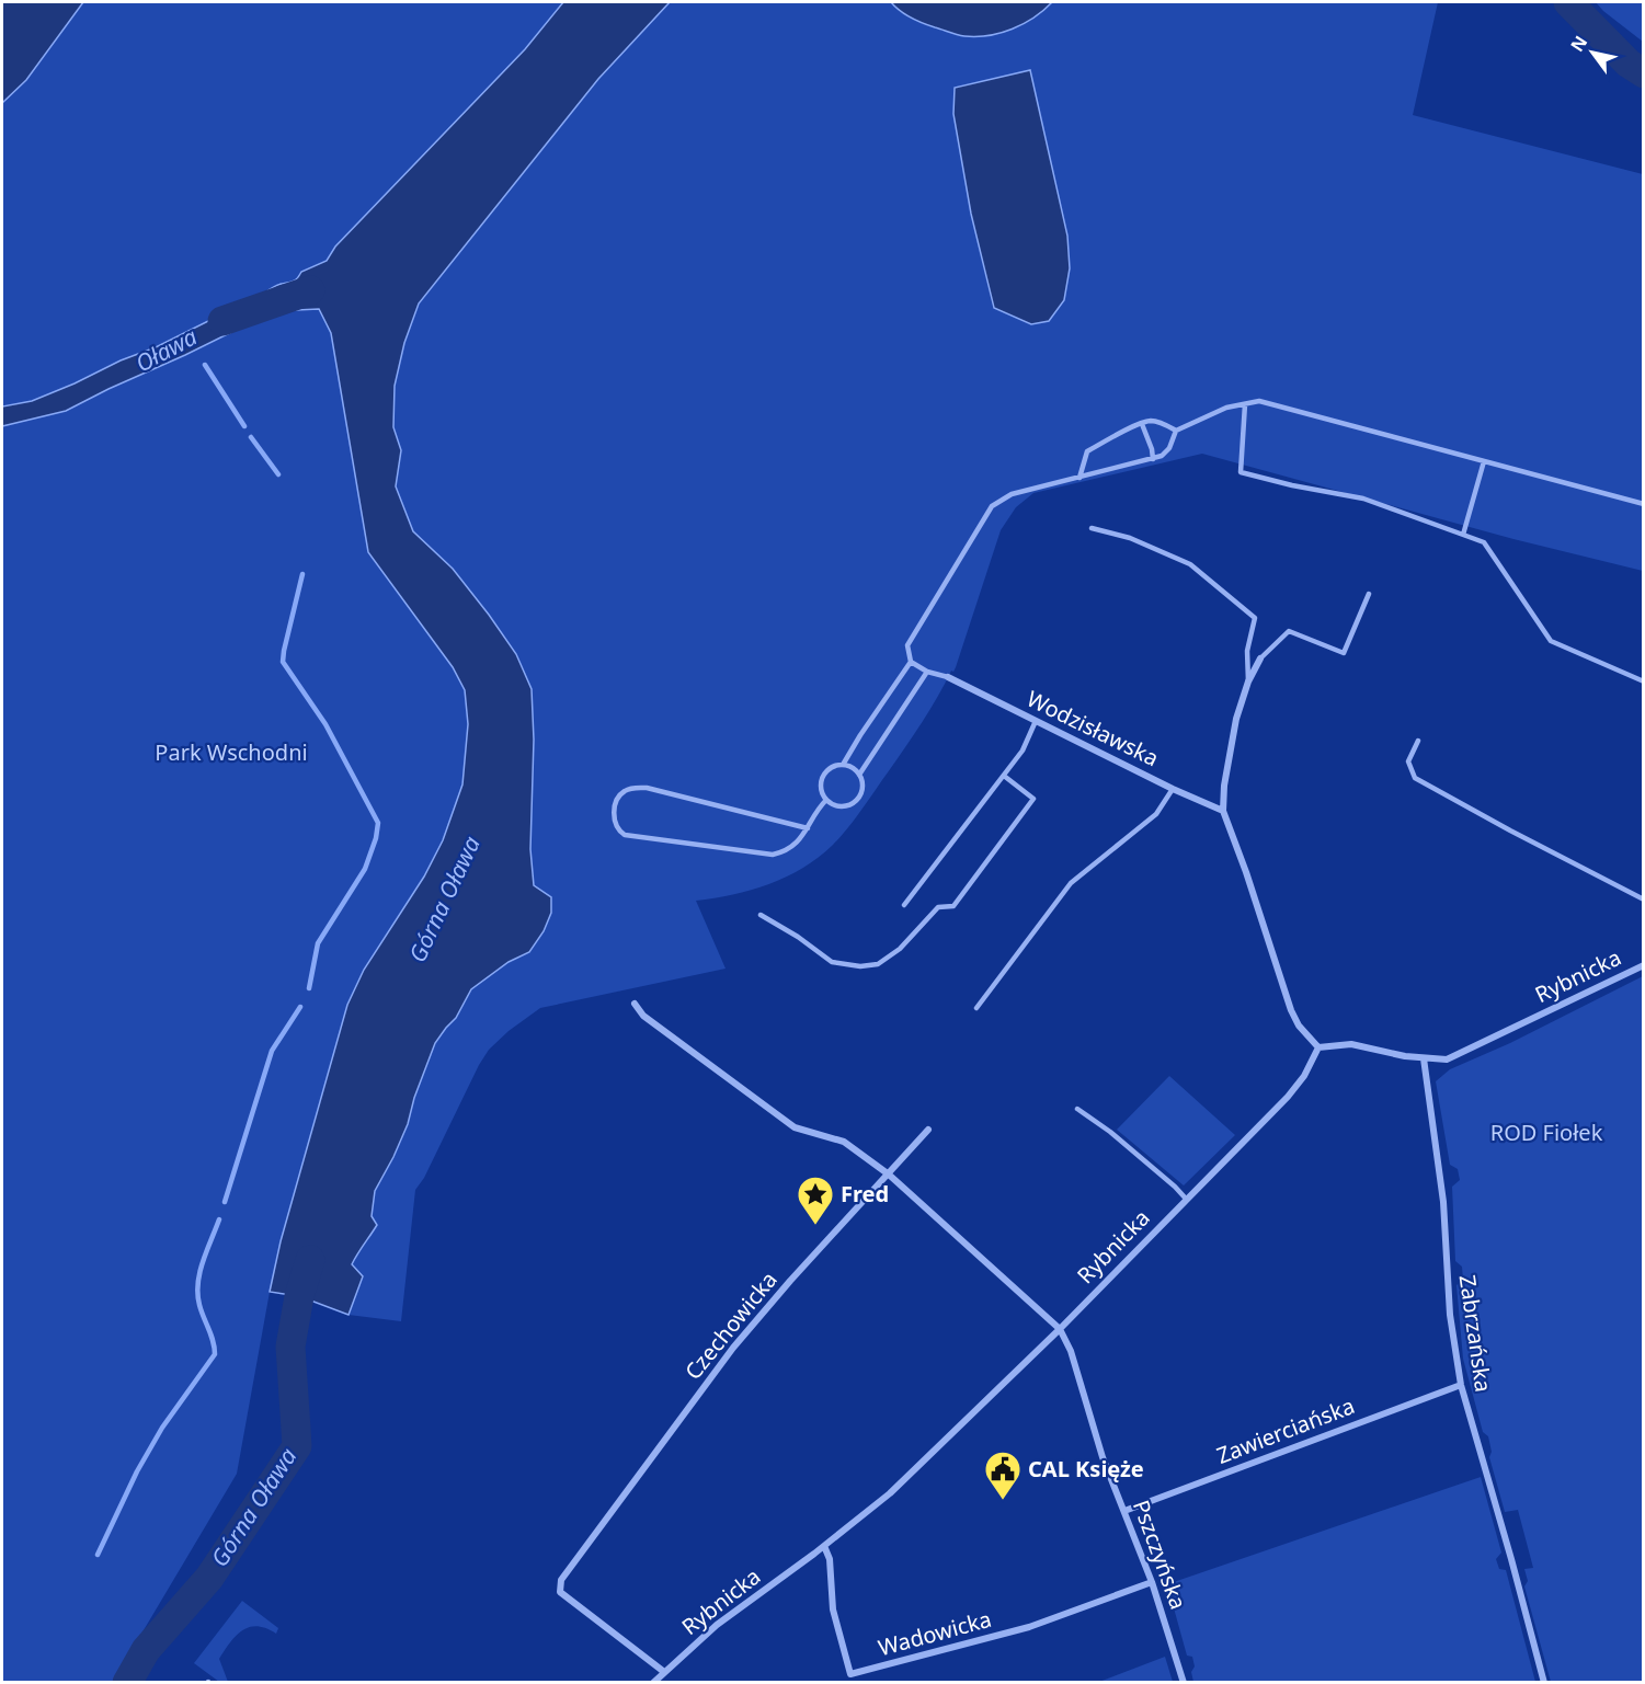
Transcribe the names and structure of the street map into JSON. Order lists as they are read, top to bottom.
{
  "streets": {
    "street": [
      "Wodzisławska",
      "Rybnicka",
      "Czechowicka",
      "Zabrzańska",
      "Zawierciańska",
      "Pszczyńska",
      "Wadowicka"
    ]
  },
  "crossings": [
    ["Rybnicka", "Czechowicka"],
    ["Rybnicka", "Zabrzańska"],
    ["Rybnicka", "Pszczyńska"],
    ["Rybnicka", "Wadowicka"],
    ["Zabrzańska", "Zawierciańska"],
    ["Zawierciańska", "Pszczyńska"],
    ["Pszczyńska", "Wadowicka"]
  ],
  "water": ["Oława", "Górna Oława"],
  "parks": ["Park Wschodni", "ROD Fiołek"],
  "places": {
    "place": ["Fred"],
    "public building": ["CAL Księże"]
  },
  "north": "top left"
}
